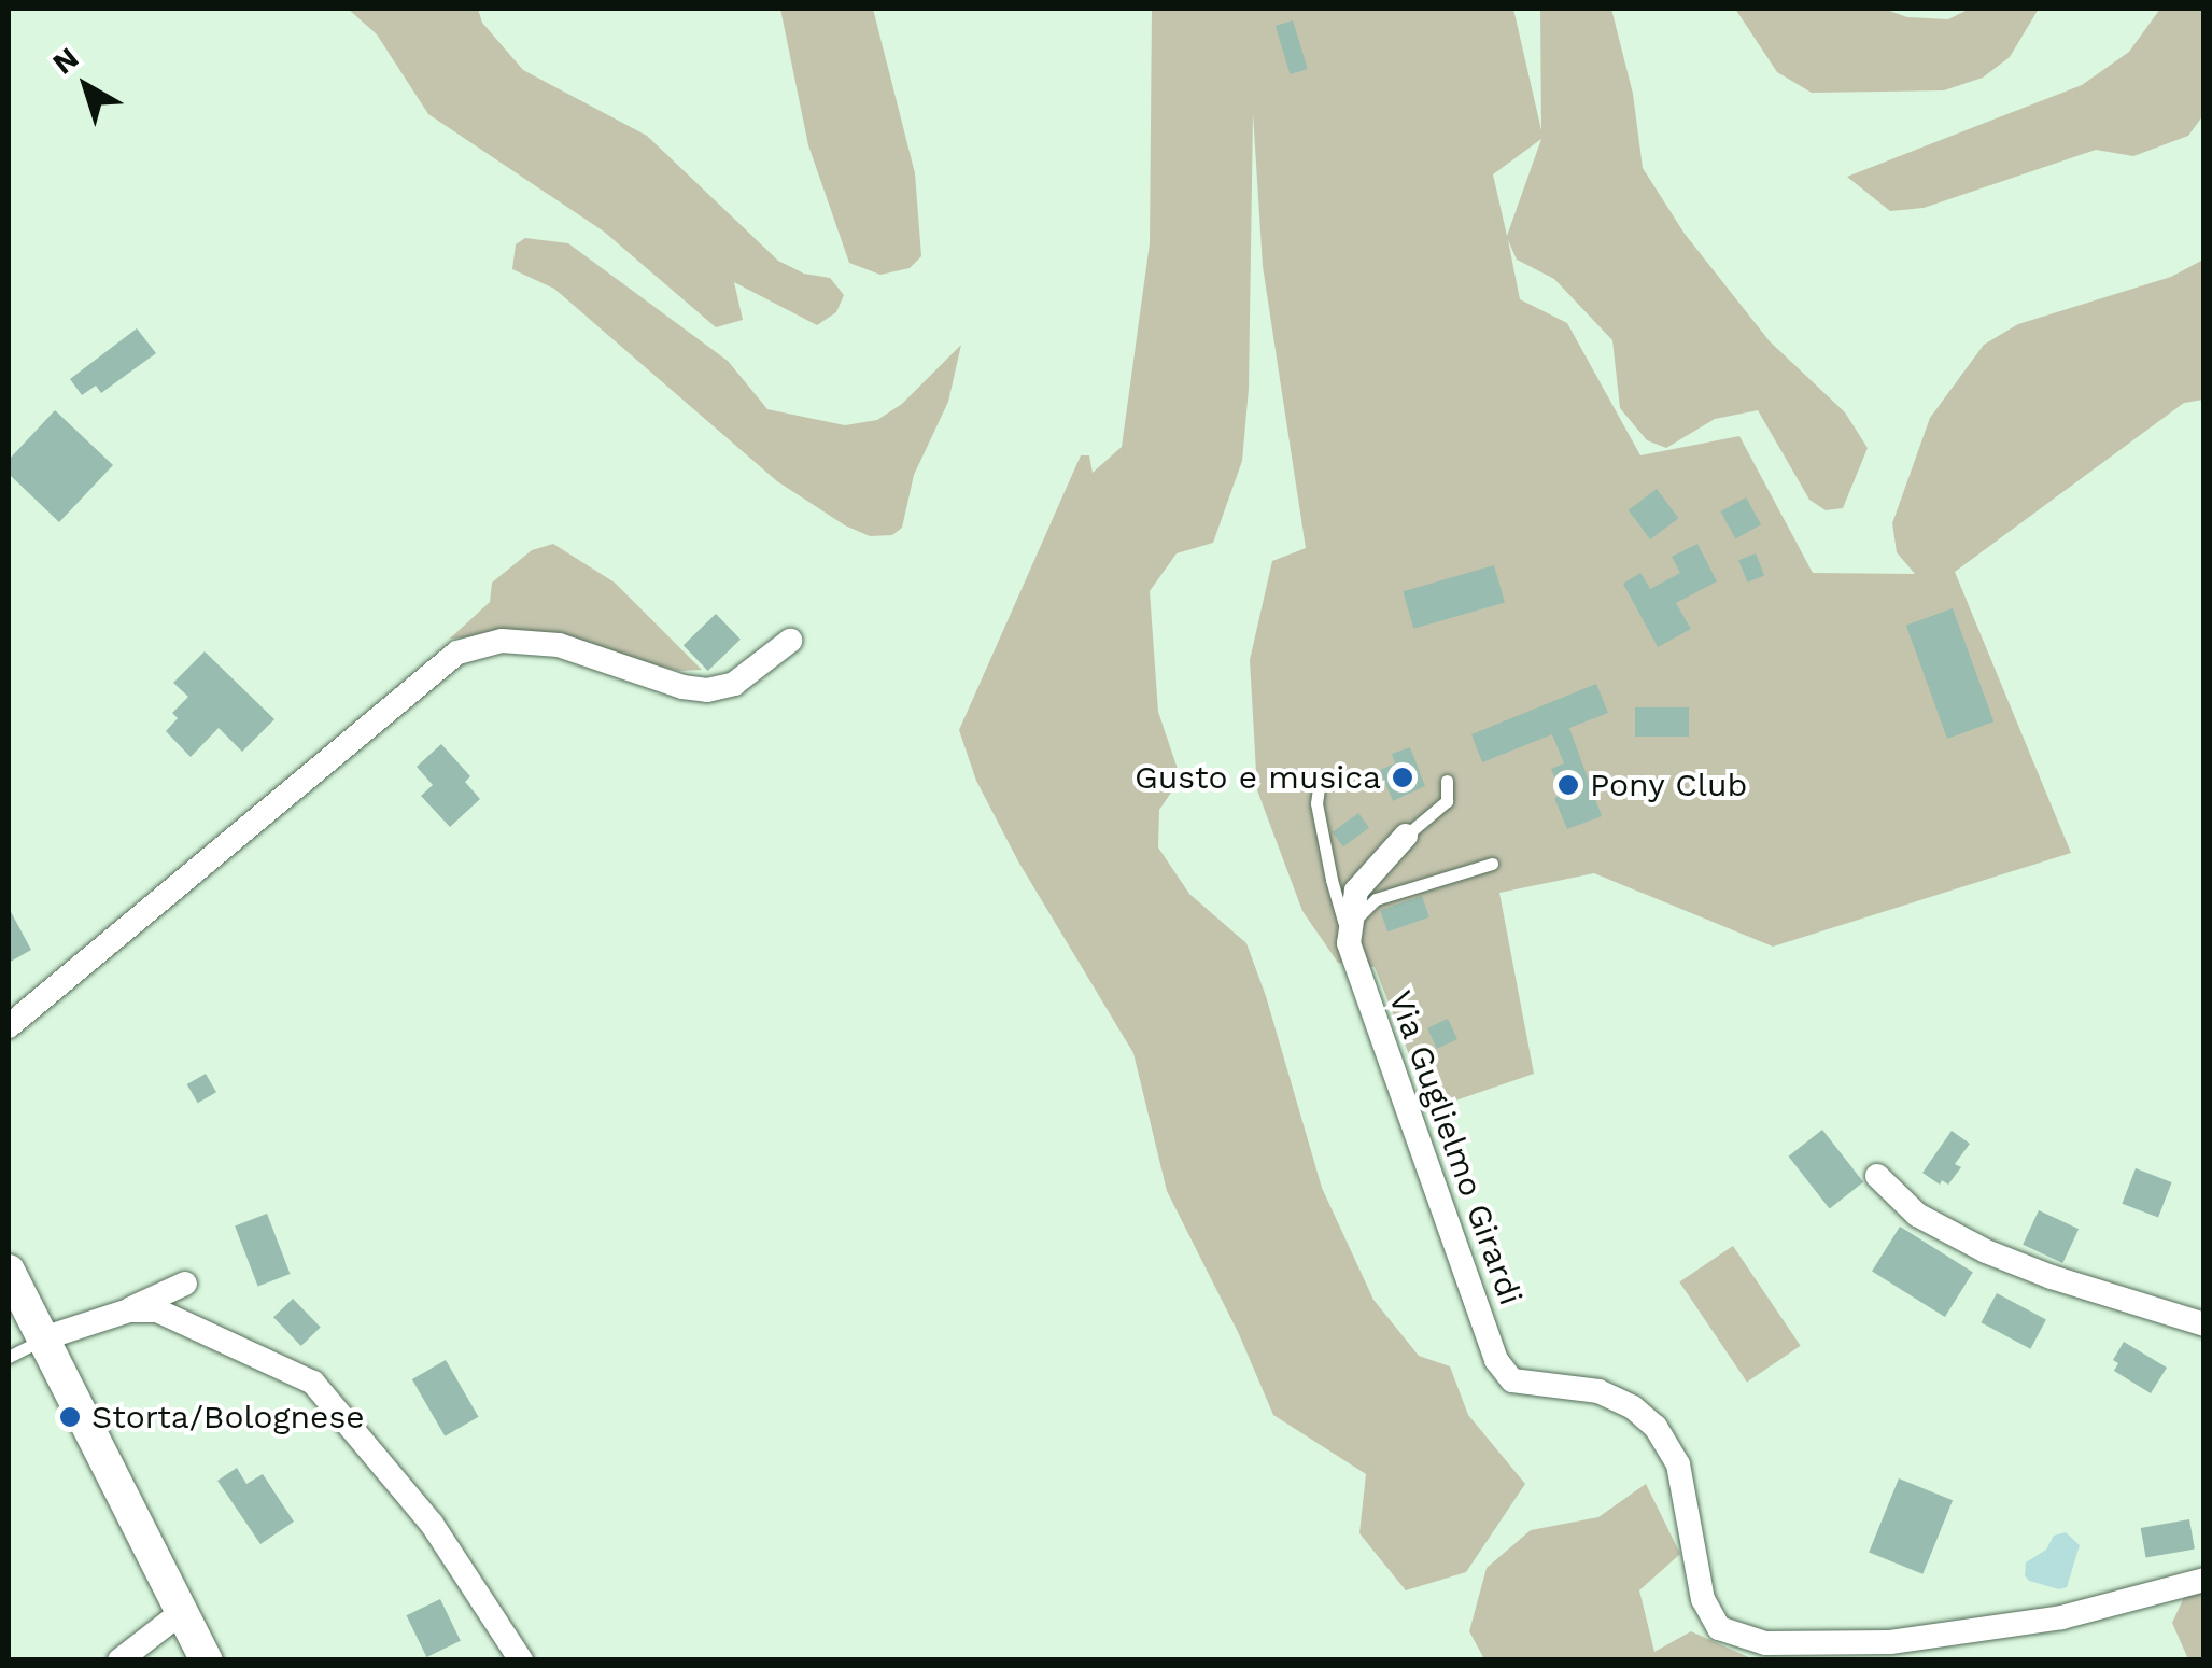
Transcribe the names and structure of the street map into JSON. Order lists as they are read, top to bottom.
{
  "streets": {
    "street": ["Via Guglielmo Girardi"]
  },
  "places": ["Gusto e musica", "Pony Club", "Storta/Bolognese"],
  "north": "top left"
}
